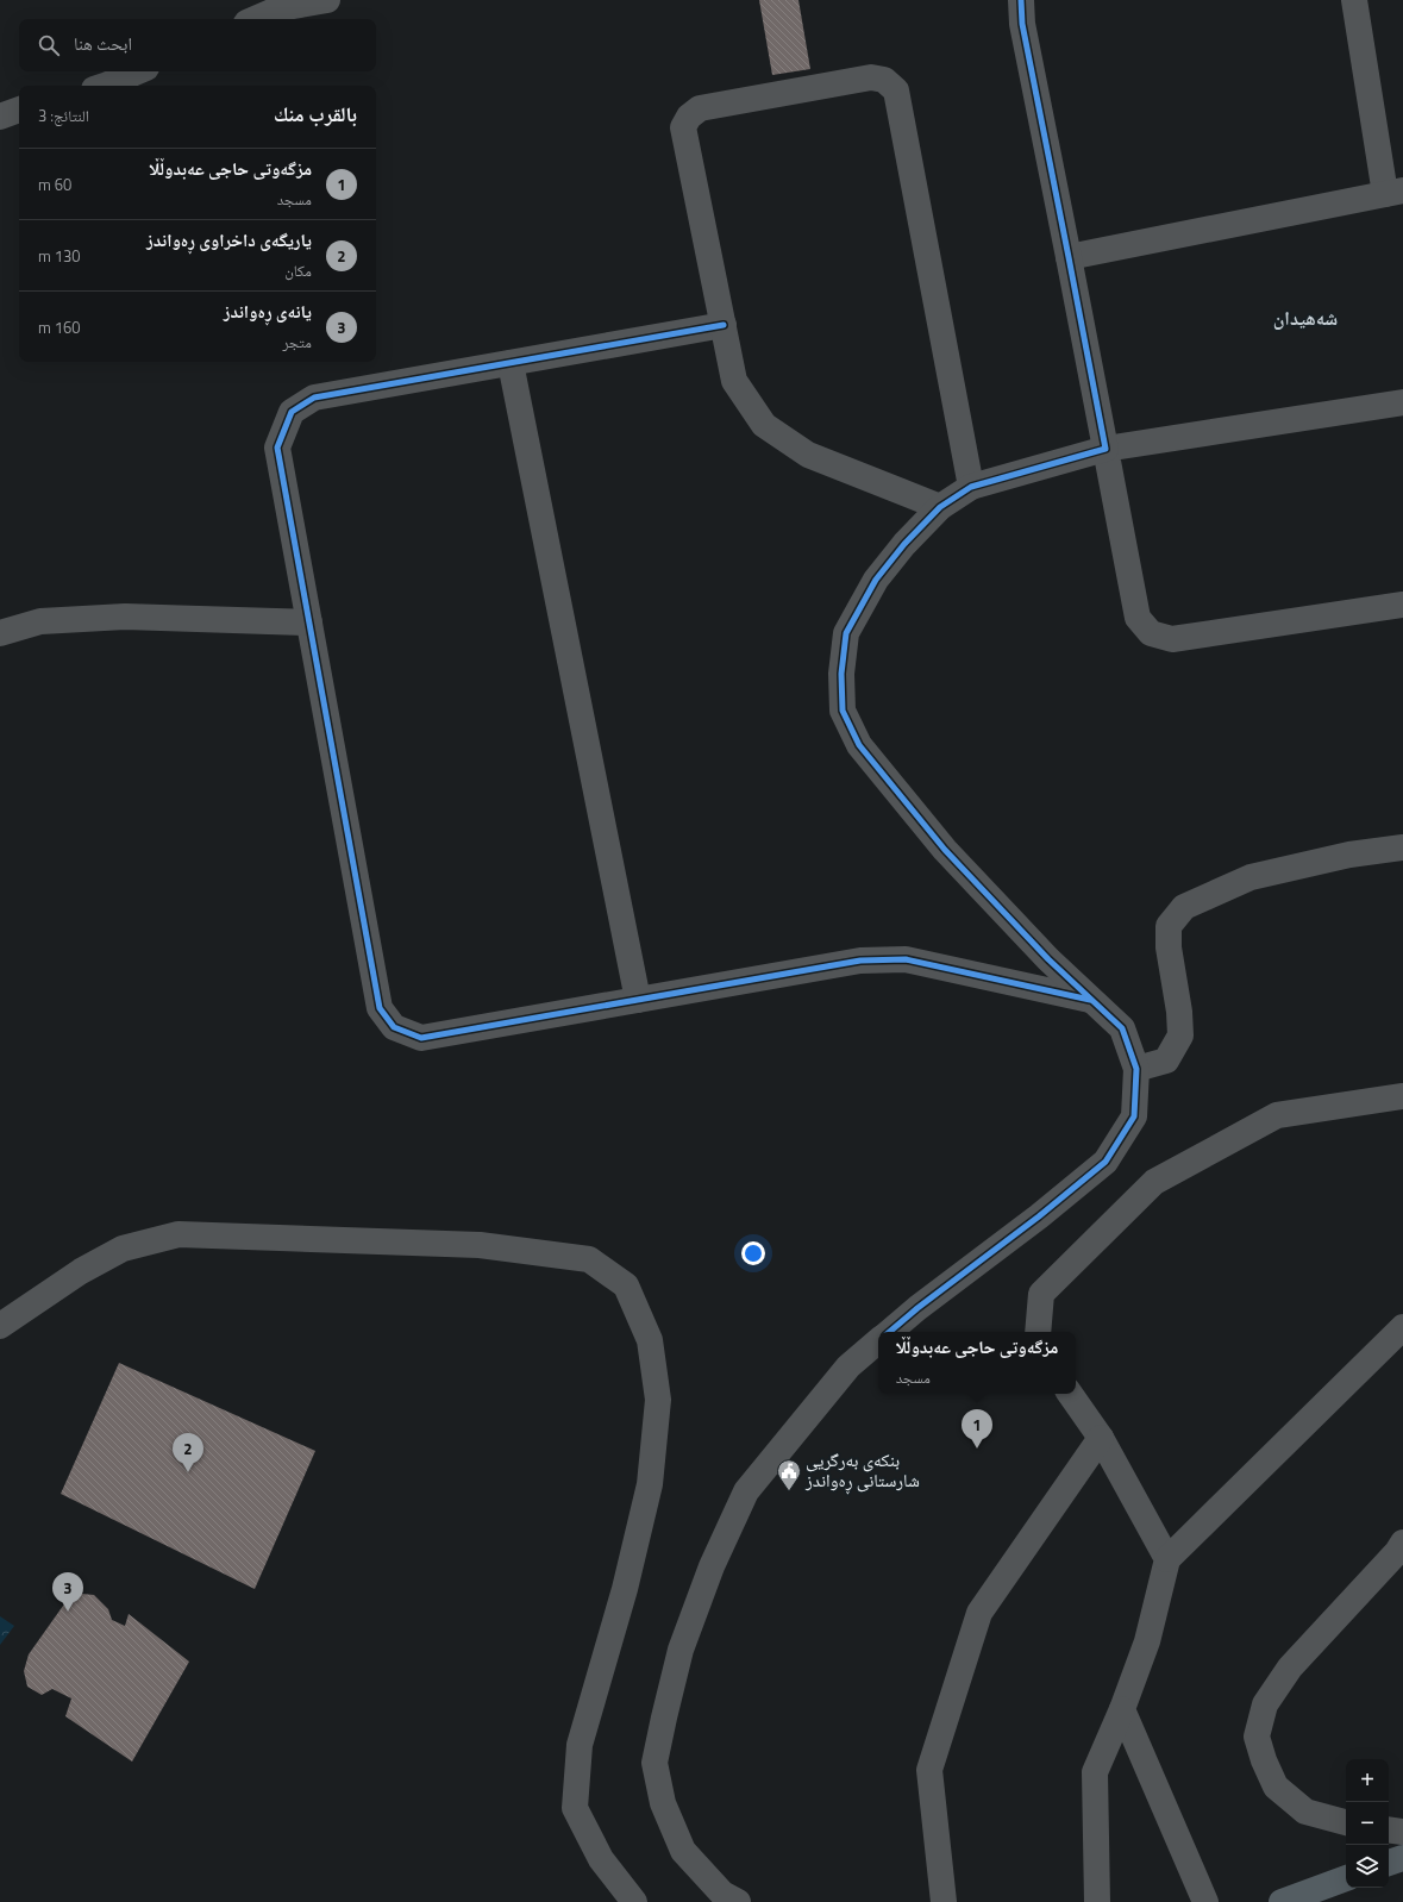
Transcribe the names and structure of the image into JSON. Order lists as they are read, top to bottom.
{
  "districts": ["شەهیدان"],
  "places": {
    "public building": ["بنکەی بەرگریی شارستانی ڕەواندز"]
  },
  "page": {
    "search": "ابحث هنا",
    "heading": ["بالقرب منك", "النتائج: 3"],
    "list": [
      {
        "mark": "1",
        "name": "مزگەوتی حاجی عەبدوڵڵا",
        "note": "مسجد",
        "value": "60 m"
      },
      {
        "mark": "2",
        "name": "یاریگەی داخراوی ڕەواندز",
        "note": "مكان",
        "value": "130 m"
      },
      {
        "mark": "3",
        "name": "یانەی ڕەواندز",
        "note": "متجر",
        "value": "160 m"
      }
    ],
    "popup": ["مزگەوتی حاجی عەبدوڵڵا", "مسجد"],
    "pins": ["1", "2", "3"],
    "map_buttons": ["+", "−"]
  }
}
